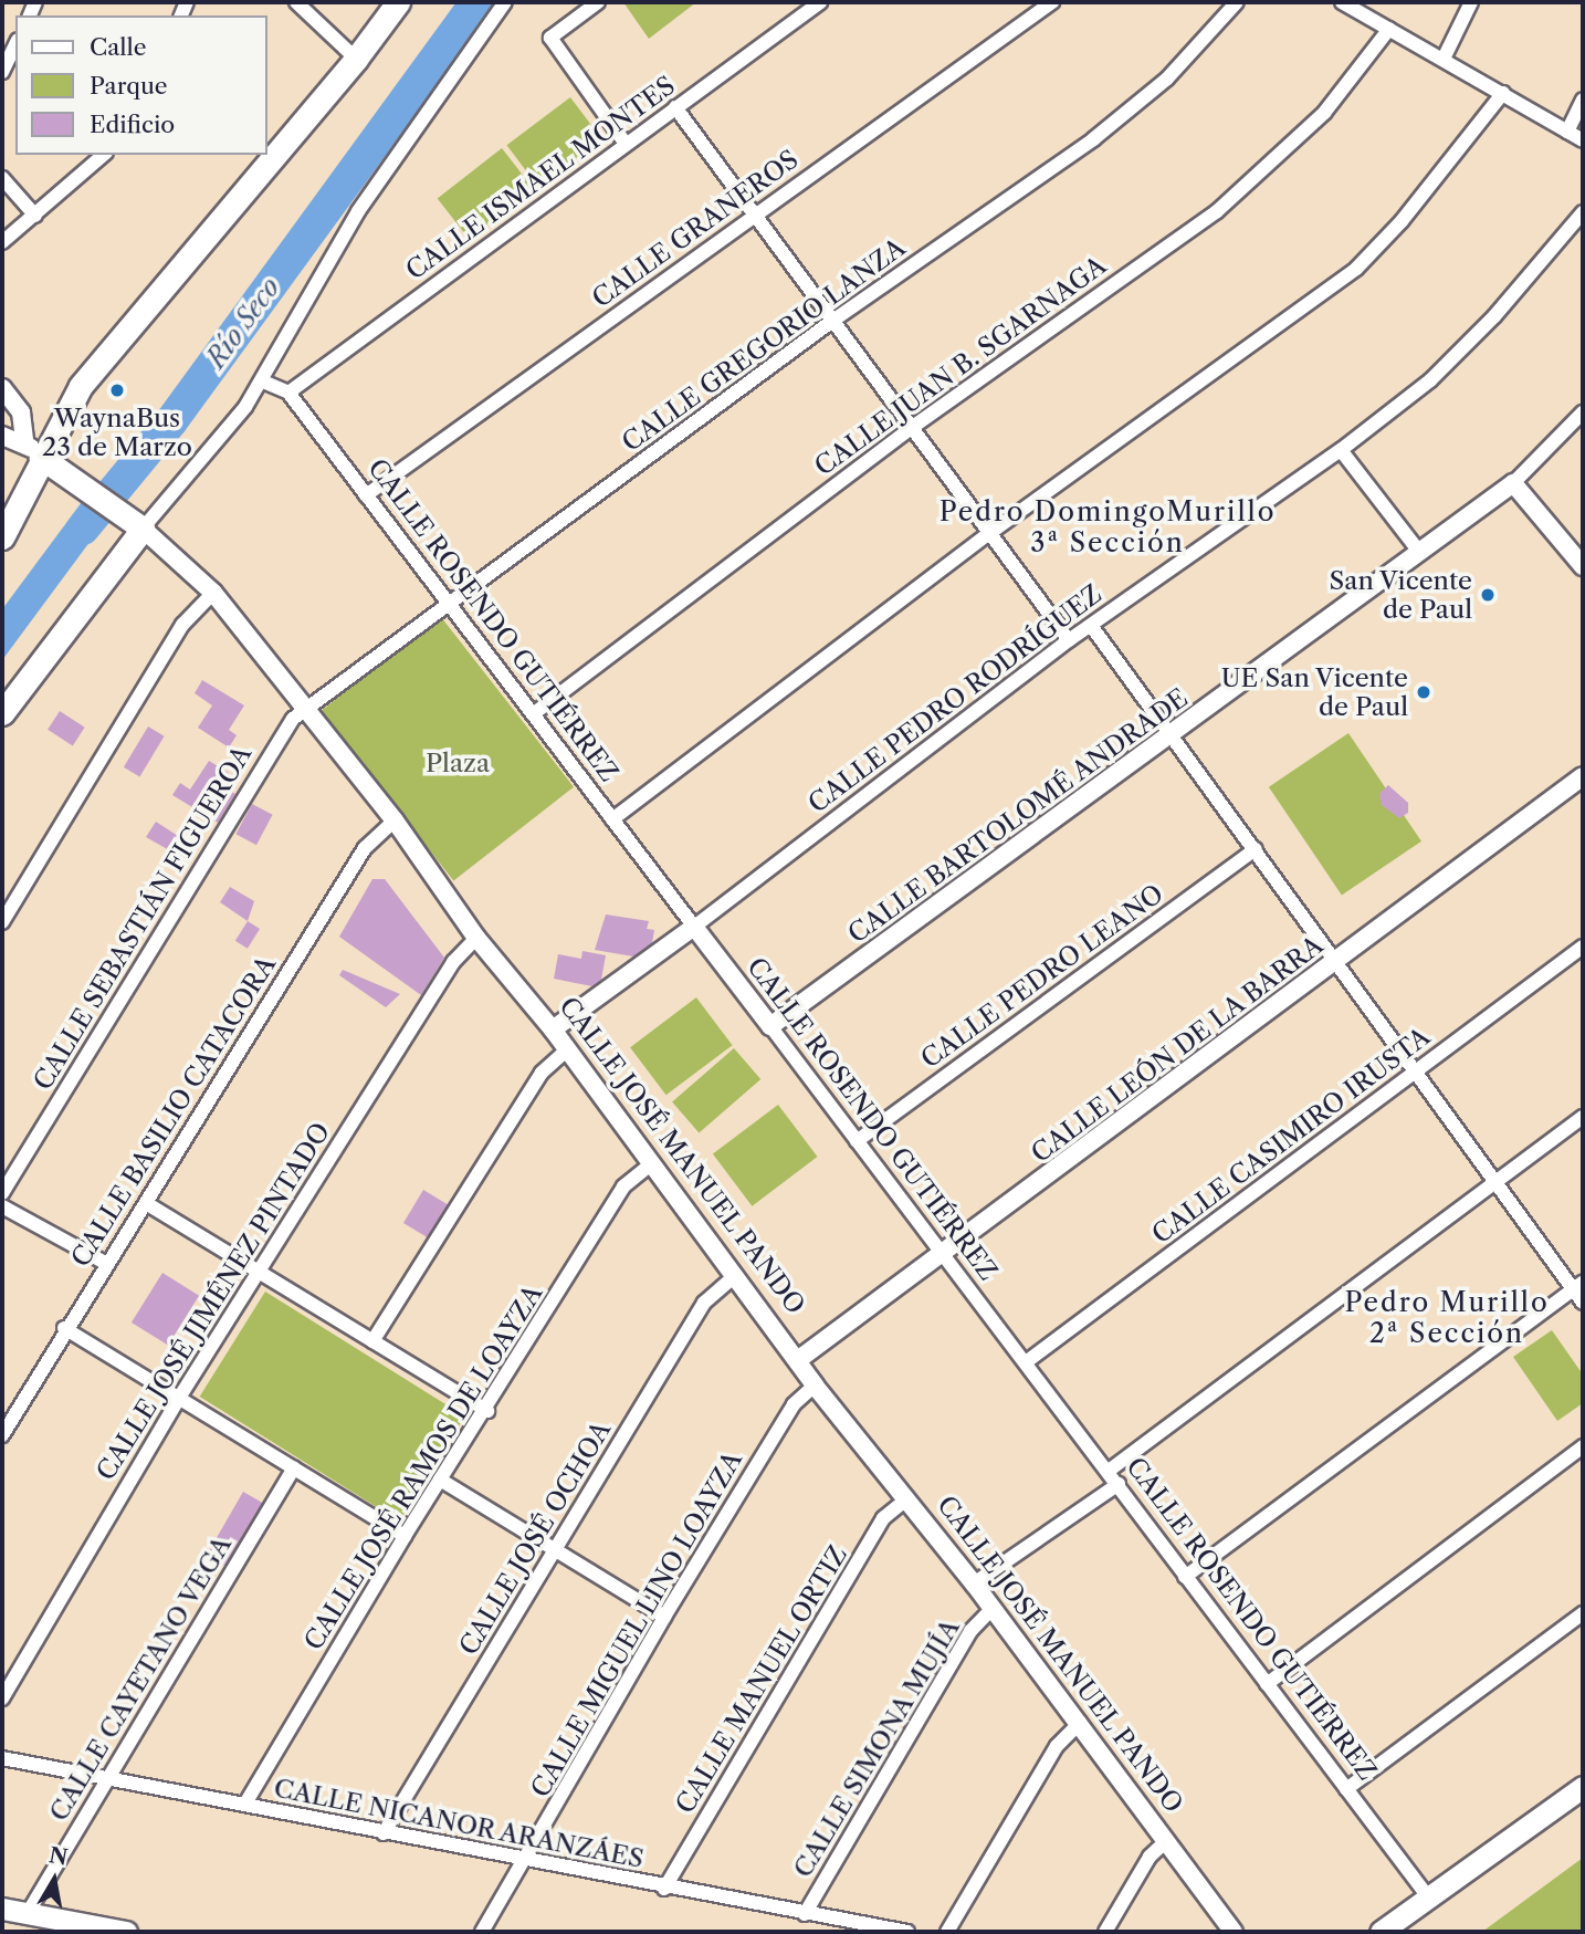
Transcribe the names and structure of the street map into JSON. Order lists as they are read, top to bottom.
{
  "streets": {
    "main road": ["CALLE JOSÉ MANUEL PANDO"],
    "street": [
      "CALLE ISMAEL MONTES",
      "CALLE GRANEROS",
      "CALLE GREGORIO LANZA",
      "CALLE JUAN B. SGARNAGA",
      "CALLE ROSENDO GUTIÉRREZ",
      "CALLE PEDRO RODRÍGUEZ",
      "CALLE BARTOLOMÉ ANDRADE",
      "CALLE SEBASTIÁN FIGUEROA",
      "CALLE PEDRO LEANO",
      "CALLE LEÓN DE LA BARRA",
      "CALLE BASILIO CATACORA",
      "CALLE CASIMIRO IRUSTA",
      "CALLE JOSÉ JIMÉNEZ PINTADO",
      "CALLE JOSÉ RAMOS DE LOAYZA",
      "CALLE JOSÉ OCHOA",
      "CALLE MIGUEL LINO LOAYZA",
      "CALLE CAYETANO VEGA",
      "CALLE MANUEL ORTIZ",
      "CALLE SIMONA MUJÍA",
      "CALLE NICANOR ARANZÁES"
    ]
  },
  "crossings": [
    ["CALLE ISMAEL MONTES", "CALLE ROSENDO GUTIÉRREZ"],
    ["CALLE GRANEROS", "CALLE ROSENDO GUTIÉRREZ"],
    ["CALLE GREGORIO LANZA", "CALLE ROSENDO GUTIÉRREZ"],
    ["CALLE GREGORIO LANZA", "CALLE SEBASTIÁN FIGUEROA"],
    ["CALLE GREGORIO LANZA", "CALLE JOSÉ MANUEL PANDO"],
    ["CALLE JUAN B. SGARNAGA", "CALLE ROSENDO GUTIÉRREZ"],
    ["CALLE ROSENDO GUTIÉRREZ", "CALLE PEDRO RODRÍGUEZ"],
    ["CALLE ROSENDO GUTIÉRREZ", "CALLE BARTOLOMÉ ANDRADE"],
    ["CALLE ROSENDO GUTIÉRREZ", "CALLE PEDRO LEANO"],
    ["CALLE ROSENDO GUTIÉRREZ", "CALLE LEÓN DE LA BARRA"],
    ["CALLE ROSENDO GUTIÉRREZ", "CALLE CASIMIRO IRUSTA"],
    ["CALLE PEDRO RODRÍGUEZ", "CALLE JOSÉ MANUEL PANDO"],
    ["CALLE SEBASTIÁN FIGUEROA", "CALLE JOSÉ MANUEL PANDO"],
    ["CALLE LEÓN DE LA BARRA", "CALLE JOSÉ MANUEL PANDO"],
    ["CALLE BASILIO CATACORA", "CALLE JOSÉ MANUEL PANDO"],
    ["CALLE JOSÉ MANUEL PANDO", "CALLE JOSÉ JIMÉNEZ PINTADO"],
    ["CALLE JOSÉ MANUEL PANDO", "CALLE JOSÉ RAMOS DE LOAYZA"],
    ["CALLE JOSÉ MANUEL PANDO", "CALLE JOSÉ OCHOA"],
    ["CALLE JOSÉ MANUEL PANDO", "CALLE MIGUEL LINO LOAYZA"],
    ["CALLE JOSÉ MANUEL PANDO", "CALLE MANUEL ORTIZ"],
    ["CALLE JOSÉ MANUEL PANDO", "CALLE SIMONA MUJÍA"],
    ["CALLE JOSÉ RAMOS DE LOAYZA", "CALLE NICANOR ARANZÁES"],
    ["CALLE JOSÉ OCHOA", "CALLE NICANOR ARANZÁES"],
    ["CALLE MIGUEL LINO LOAYZA", "CALLE NICANOR ARANZÁES"],
    ["CALLE CAYETANO VEGA", "CALLE NICANOR ARANZÁES"],
    ["CALLE MANUEL ORTIZ", "CALLE NICANOR ARANZÁES"],
    ["CALLE SIMONA MUJÍA", "CALLE NICANOR ARANZÁES"]
  ],
  "districts": ["Pedro DomingoMurillo 3ª Sección", "Pedro Murillo 2ª Sección"],
  "water": ["Río Seco"],
  "parks": ["Plaza"],
  "places": ["WaynaBus 23 de Marzo", "San Vicente de Paul", "UE San Vicente de Paul"],
  "legend": ["Calle", "Parque", "Edificio"],
  "north": "top"
}
